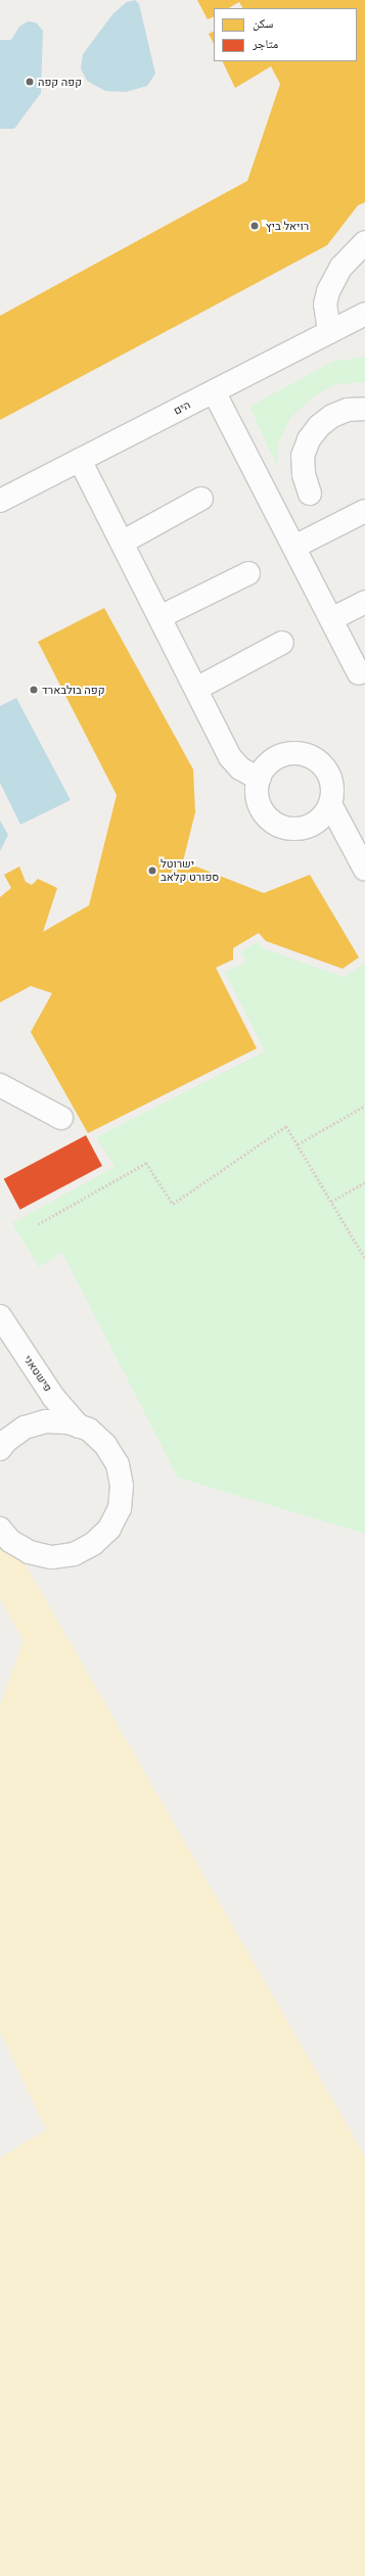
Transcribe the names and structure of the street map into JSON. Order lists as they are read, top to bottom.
{
  "streets": {
    "street": ["הים", "פישטאני"]
  },
  "places": [
    "קפה קפה",
    "'רויאל ביץ",
    "קפה בולבארד",
    "ישרוטל ספורט קלאב"
  ],
  "legend": ["سكن", "متاجر"]
}
